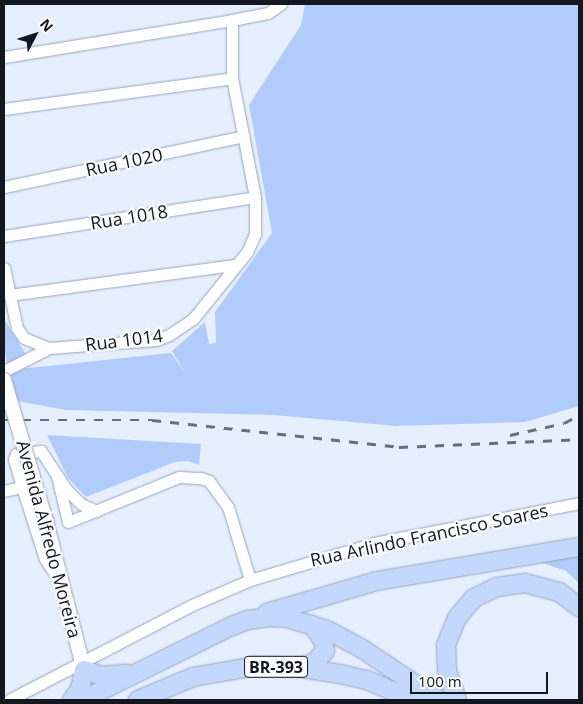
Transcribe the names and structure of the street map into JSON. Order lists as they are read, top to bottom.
{
  "streets": {
    "highway": ["BR-393"],
    "street": [
      "Rua 1020",
      "Rua 1018",
      "Rua 1014",
      "Rua Arlindo Francisco Soares",
      "Avenida Alfredo Moreira"
    ]
  },
  "crossings": [
    ["Rua 1020", "Rua 1014"],
    ["Rua 1018", "Rua 1014"],
    ["Rua Arlindo Francisco Soares", "Avenida Alfredo Moreira"]
  ],
  "scale_bar": "100 m",
  "north": "top right"
}
